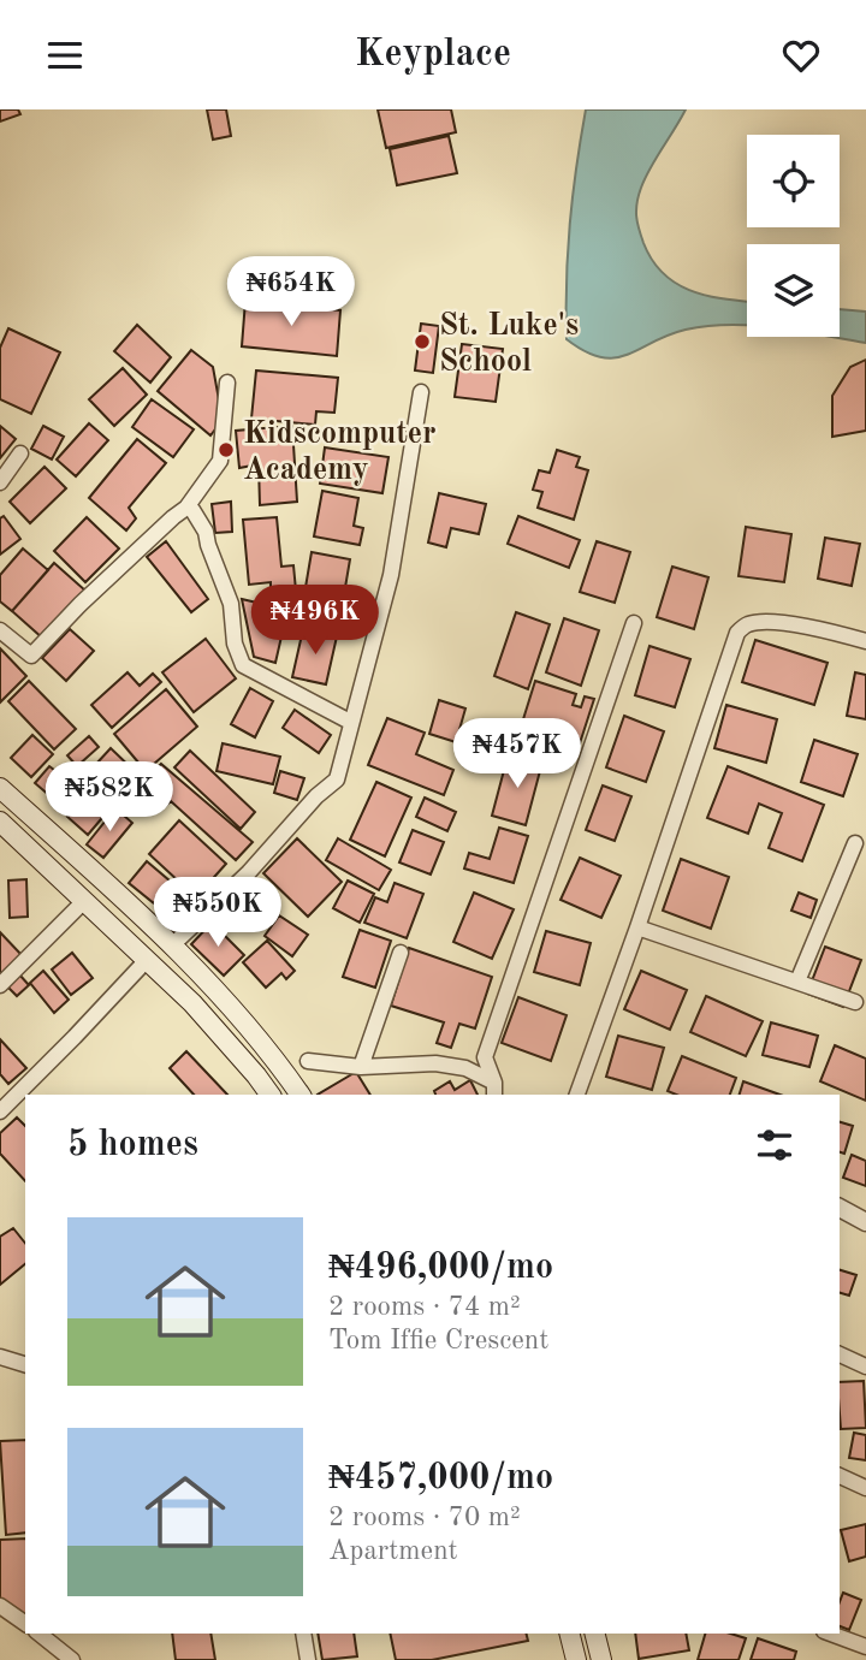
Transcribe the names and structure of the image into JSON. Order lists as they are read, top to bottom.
{
  "places": ["St. Luke's School", "Kidscomputer Academy"],
  "page": {
    "header": "Keyplace",
    "price": [
      "₦654K",
      "₦496K",
      "₦457K",
      "₦582K",
      "₦550K"
    ],
    "heading": "5 homes",
    "list": [
      {
        "name": "₦496,000/mo",
        "note": "2 rooms · 74 m² · Tom Iffie Crescent"
      },
      {
        "name": "₦457,000/mo",
        "note": "2 rooms · 70 m² · Apartment"
      }
    ]
  }
}
